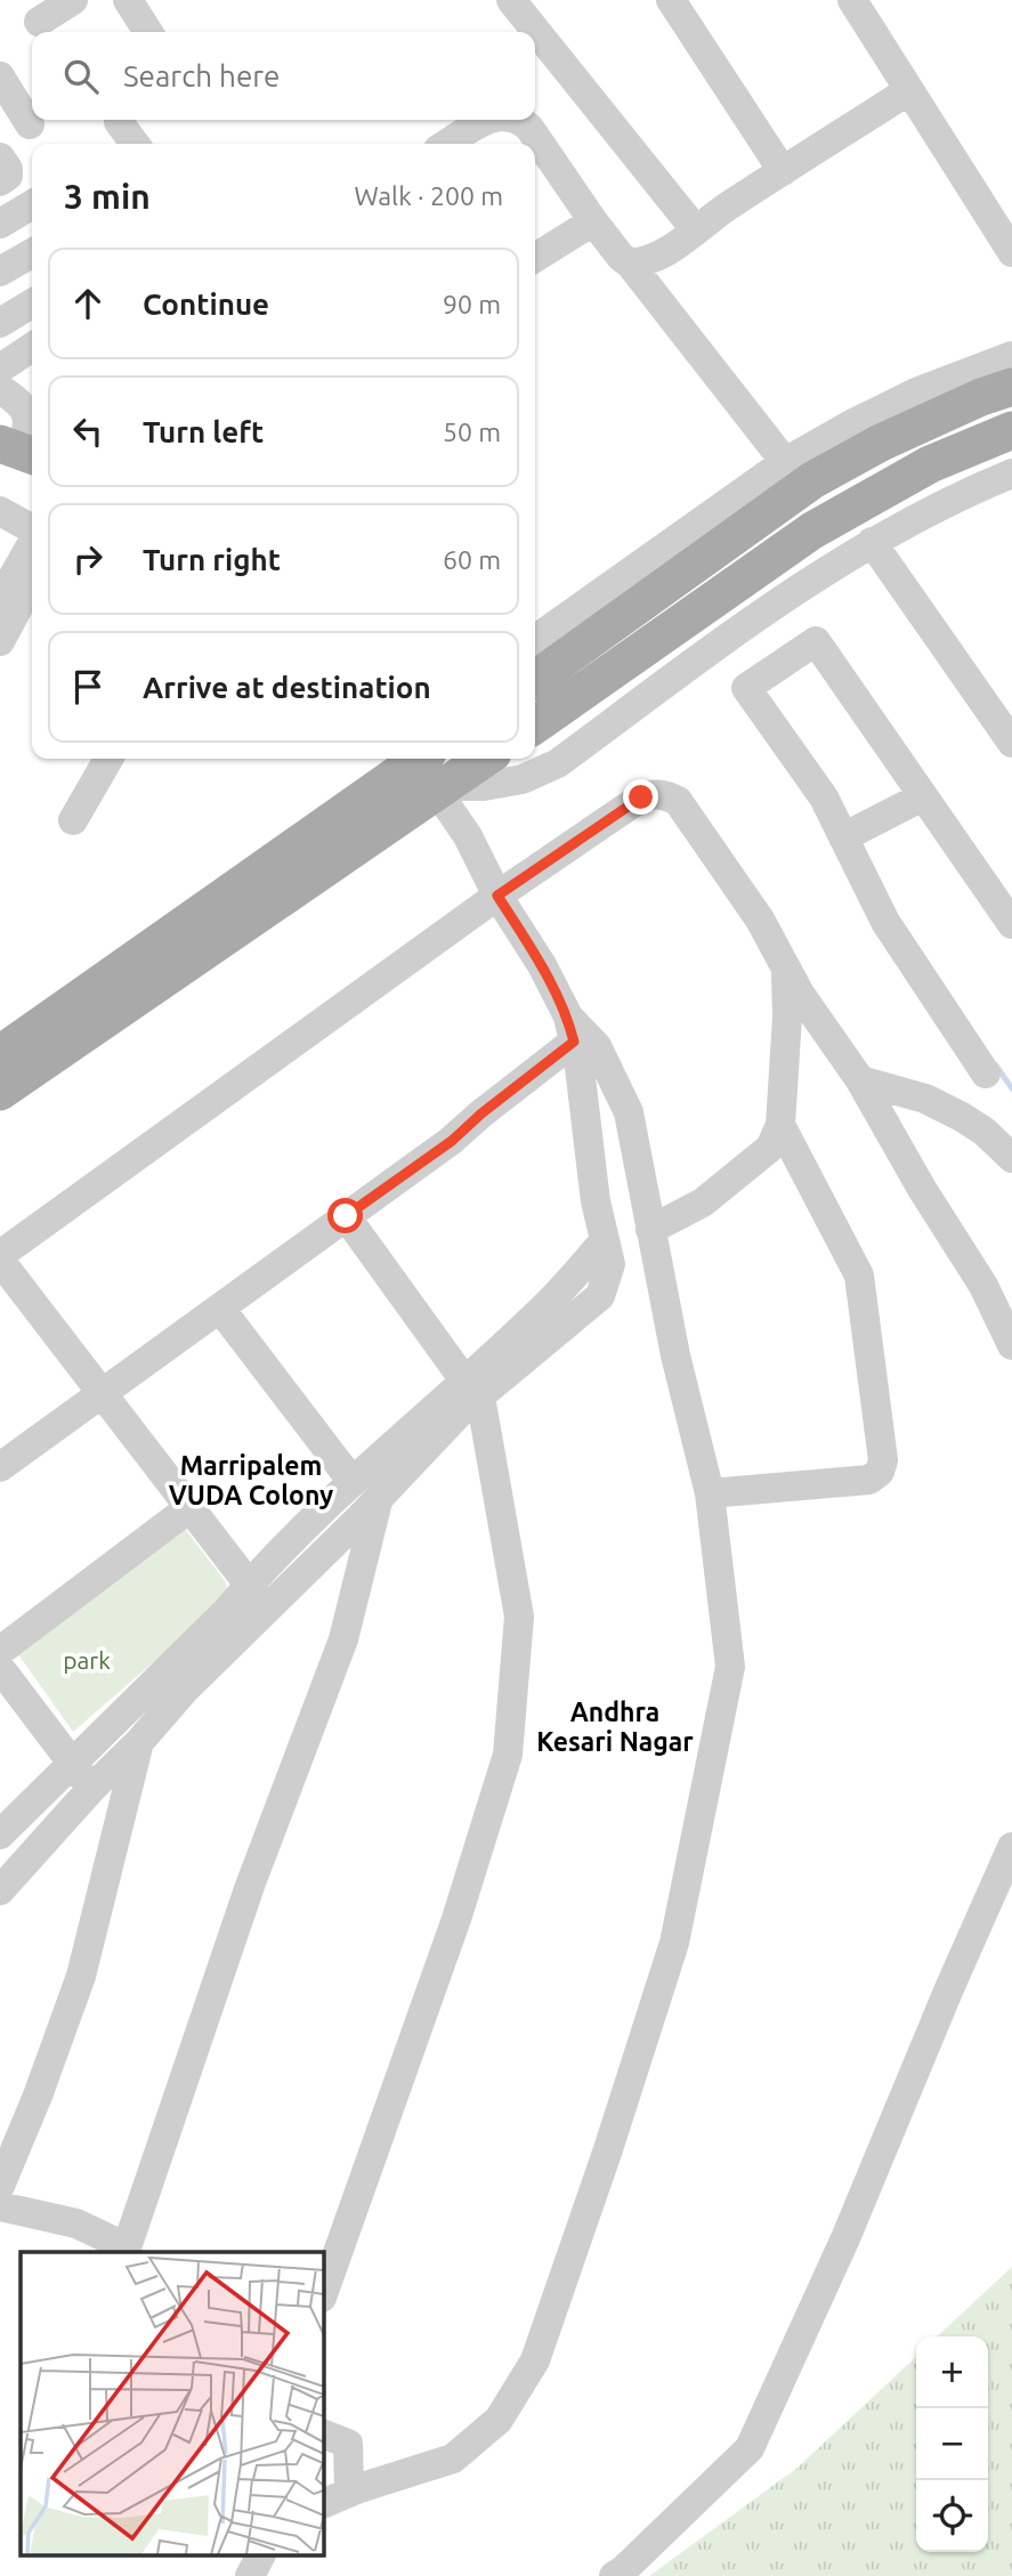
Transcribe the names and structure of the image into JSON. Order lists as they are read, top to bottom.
{
  "districts": ["Marripalem VUDA Colony", "Andhra Kesari Nagar"],
  "parks": ["park"],
  "page": {
    "search": "Search here",
    "heading": ["3 min", "Walk · 200 m"],
    "list": [
      ["Continue", "90 m"],
      ["Turn left", "50 m"],
      ["Turn right", "60 m"],
      "Arrive at destination"
    ],
    "map_buttons": ["+", "−"]
  }
}
